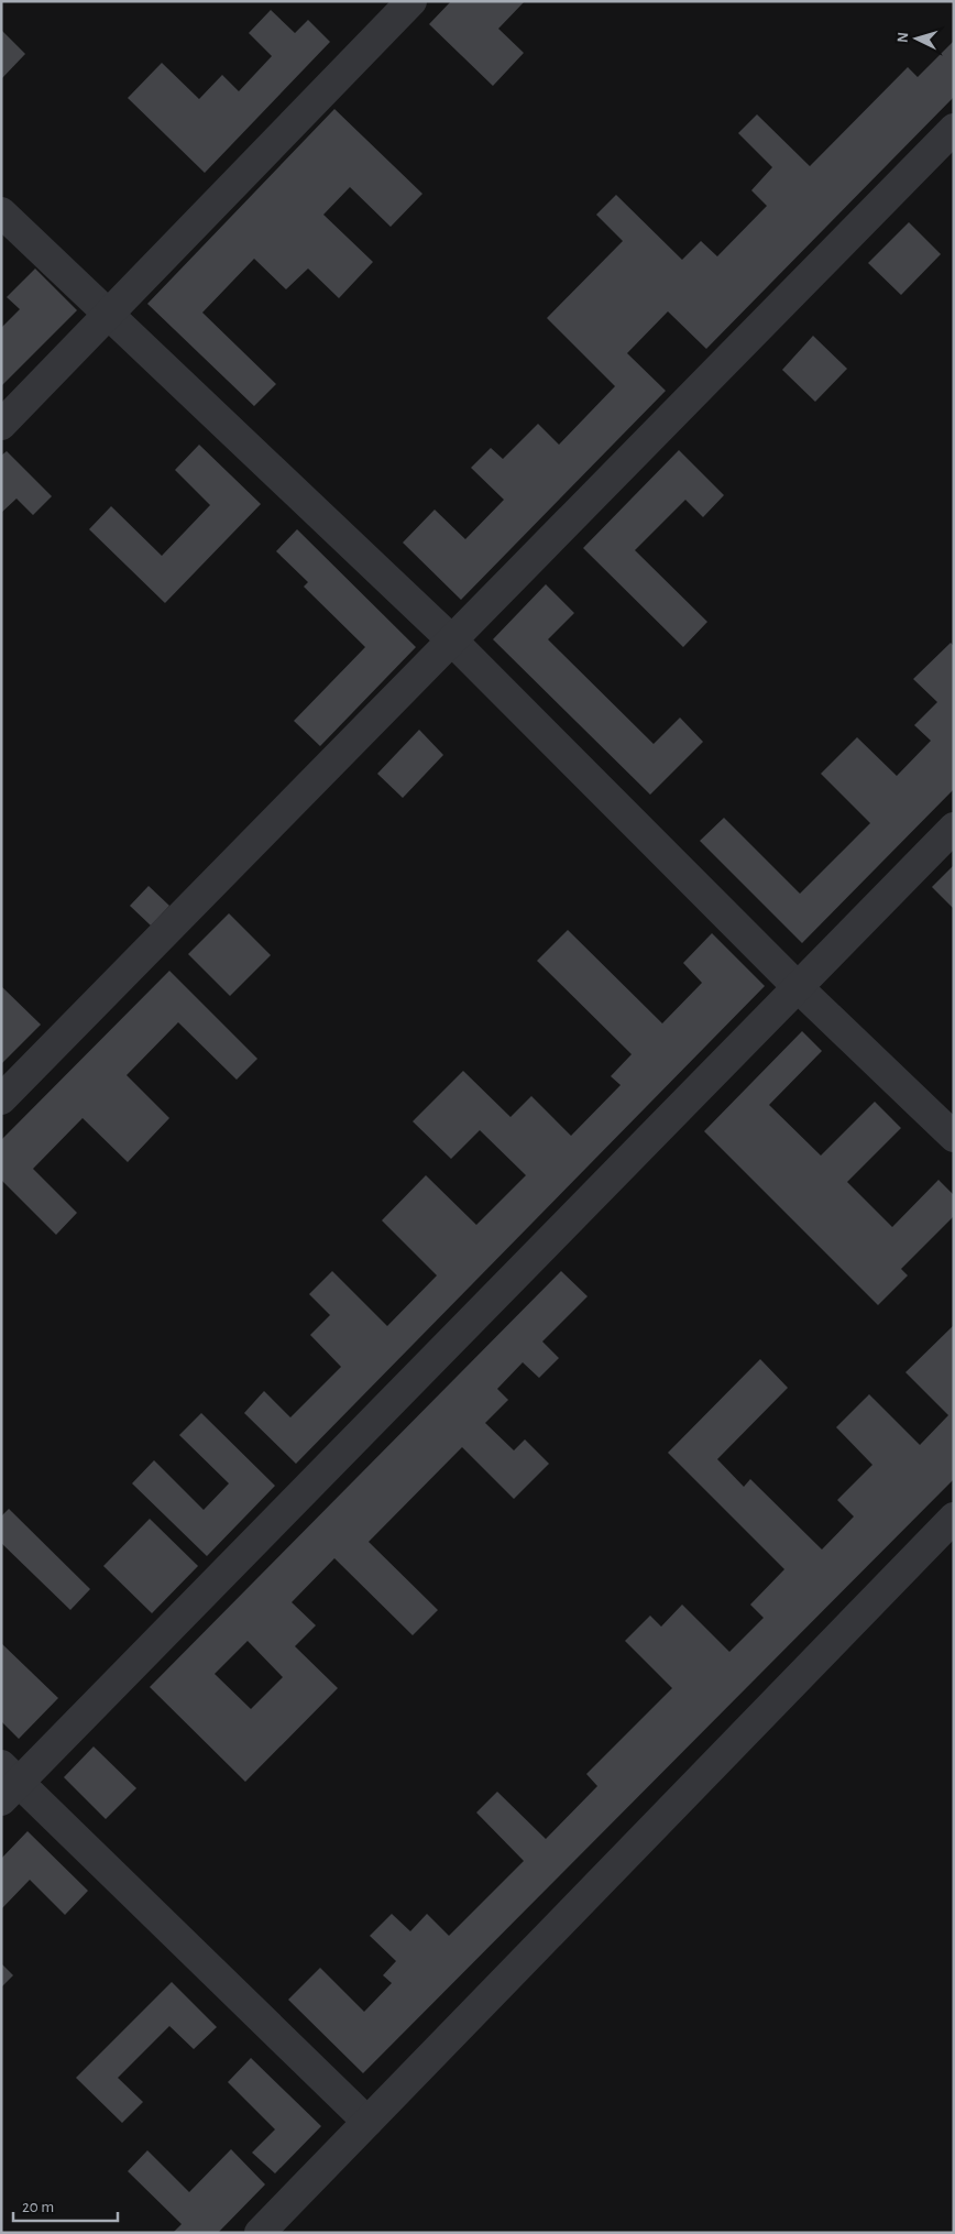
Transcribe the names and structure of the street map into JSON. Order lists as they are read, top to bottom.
{
  "scale_bar": "20 m",
  "north": "left"
}
